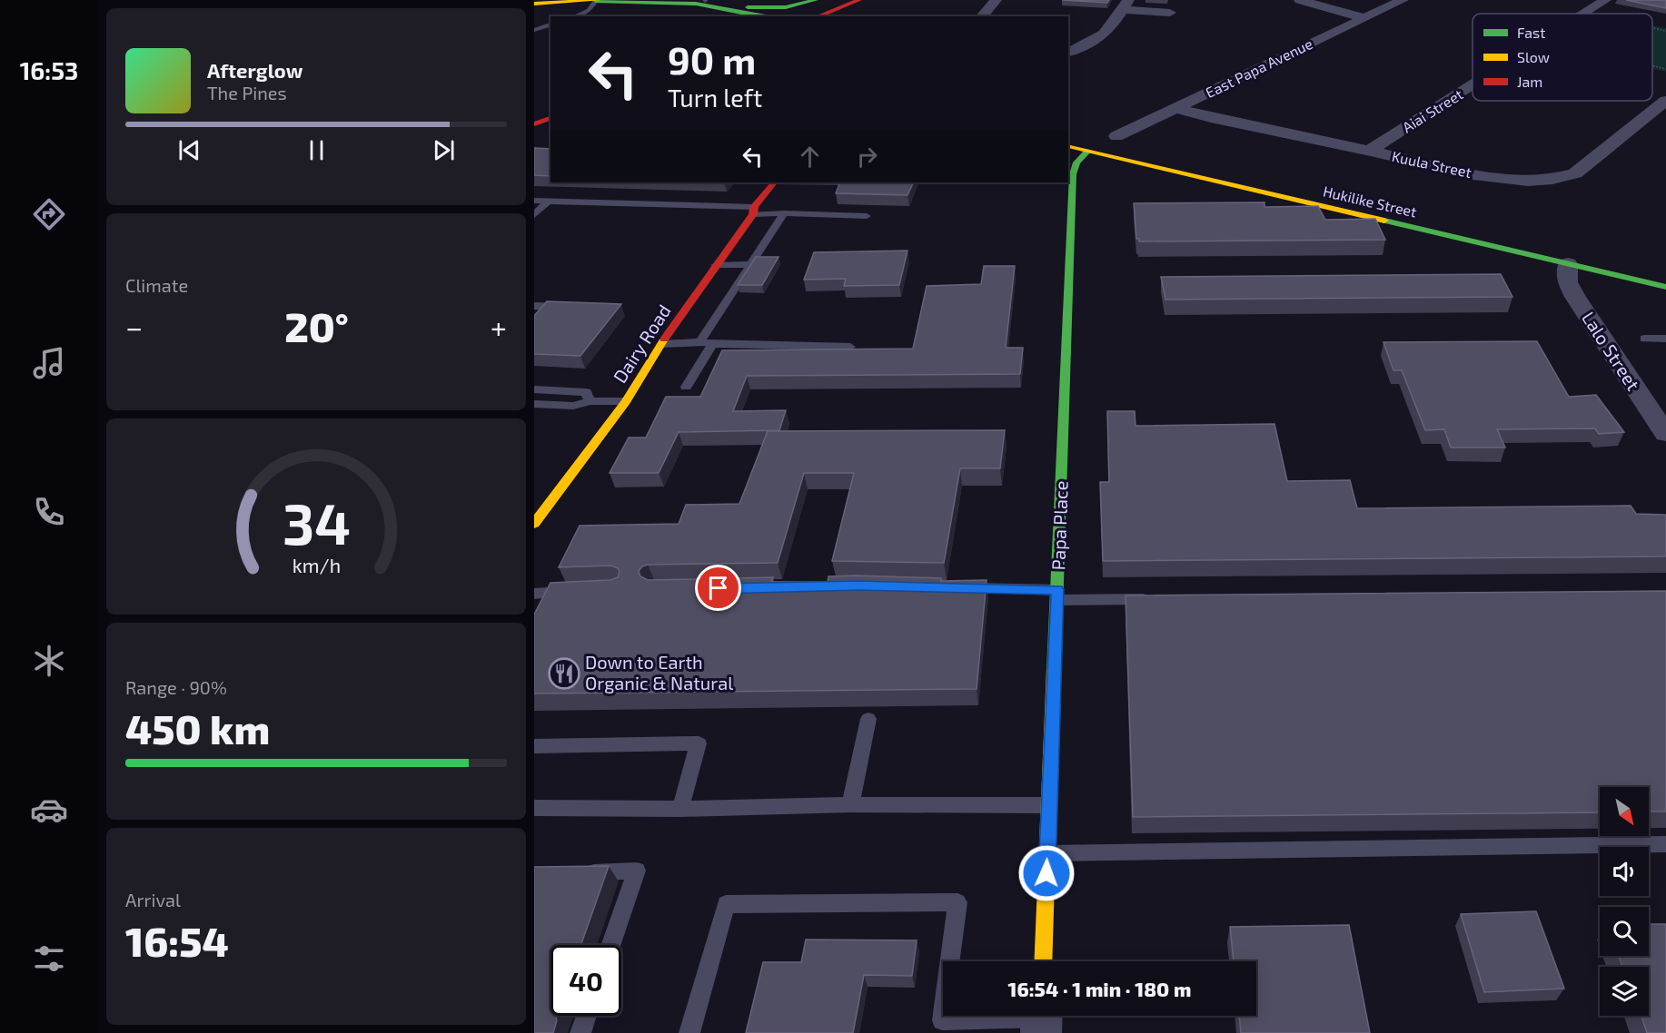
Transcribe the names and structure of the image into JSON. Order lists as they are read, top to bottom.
{
  "streets": {
    "street": [
      "East Papa Avenue",
      "Aiai Street",
      "Kuula Street",
      "Hukilike Street",
      "Dairy Road",
      "Lalo Street",
      "Papa Place"
    ]
  },
  "crossings": [
    ["East Papa Avenue", "Kuula Street"],
    ["Aiai Street", "Kuula Street"],
    ["Hukilike Street", "Lalo Street"],
    ["Hukilike Street", "Papa Place"]
  ],
  "places": {
    "restaurant": ["Down to Earth Organic & Natural"]
  },
  "legend": ["Fast", "Slow", "Jam"],
  "north": "bottom right",
  "page": {
    "tabs": "16:53",
    "turn": ["90 m", "Turn left"],
    "song": ["Afterglow", "The Pines"],
    "tile": [
      "Climate",
      ["Range · 90%", "450 km"],
      ["Arrival", "16:54"]
    ],
    "heat": ["−", "20°", "+"],
    "limit": "40",
    "trip": "16:54 · 1 min · 180 m",
    "gauge": ["34", "km/h"]
  }
}
